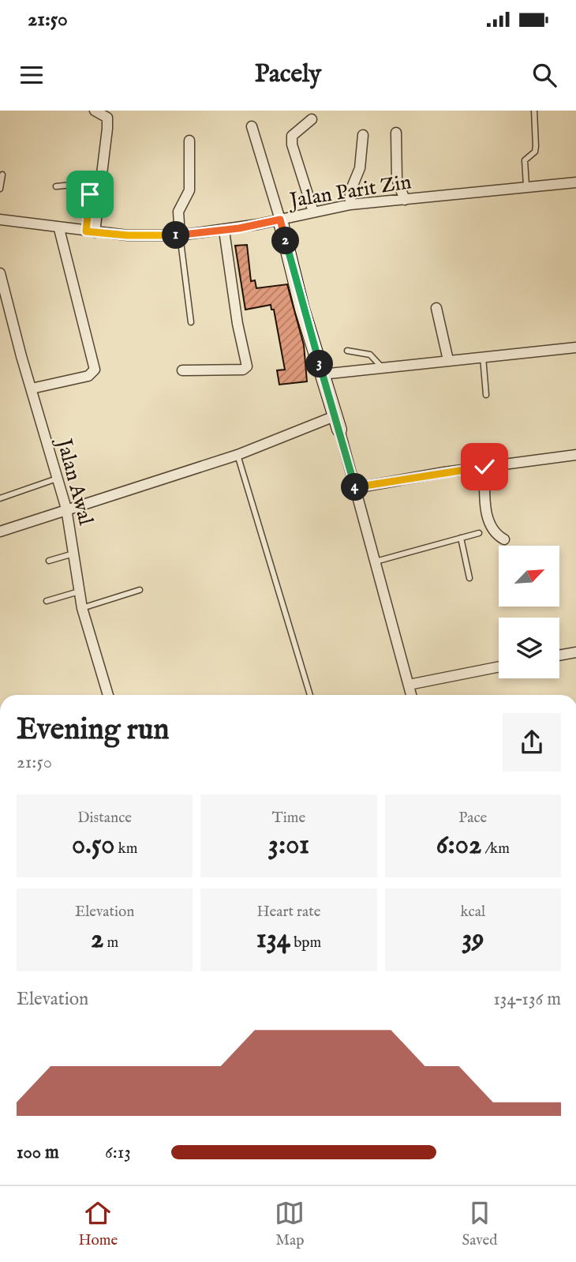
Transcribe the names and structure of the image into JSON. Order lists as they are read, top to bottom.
{
  "streets": {
    "street": ["Jalan Parit Zin", "Jalan Awal"]
  },
  "north": "top right",
  "page": {
    "status": "21:50",
    "header": "Pacely",
    "pins": [
      "1",
      "2",
      "3",
      "4"
    ],
    "heading": ["Evening run", "21:50"],
    "stats": [
      ["Distance", "0.50 km"],
      ["Time", "3:01"],
      ["Pace", "6:02 /km"],
      ["Elevation", "2 m"],
      ["Heart rate", "134 bpm"],
      ["kcal", "39"]
    ],
    "chart": ["Elevation", "134–136 m"],
    "list": [
      {
        "name": "100 m",
        "note": "6:13"
      }
    ],
    "tabs": ["Home", "Map", "Saved"]
  }
}
